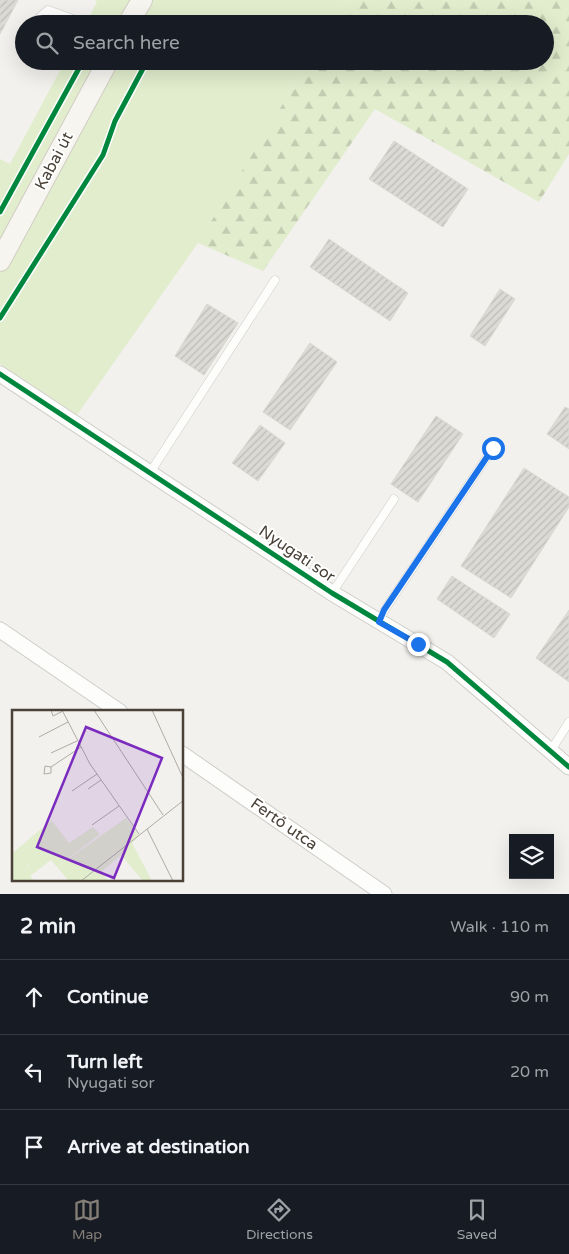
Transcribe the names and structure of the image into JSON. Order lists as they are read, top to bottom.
{
  "streets": {
    "main road": ["Kabai út"],
    "street": ["Nyugati sor", "Fertő utca"]
  },
  "page": {
    "search": "Search here",
    "heading": ["2 min", "Walk · 110 m"],
    "list": [
      ["Continue", "90 m"],
      ["Turn left", "Nyugati sor", "20 m"],
      "Arrive at destination"
    ],
    "nav": ["Map", "Directions", "Saved"]
  }
}
